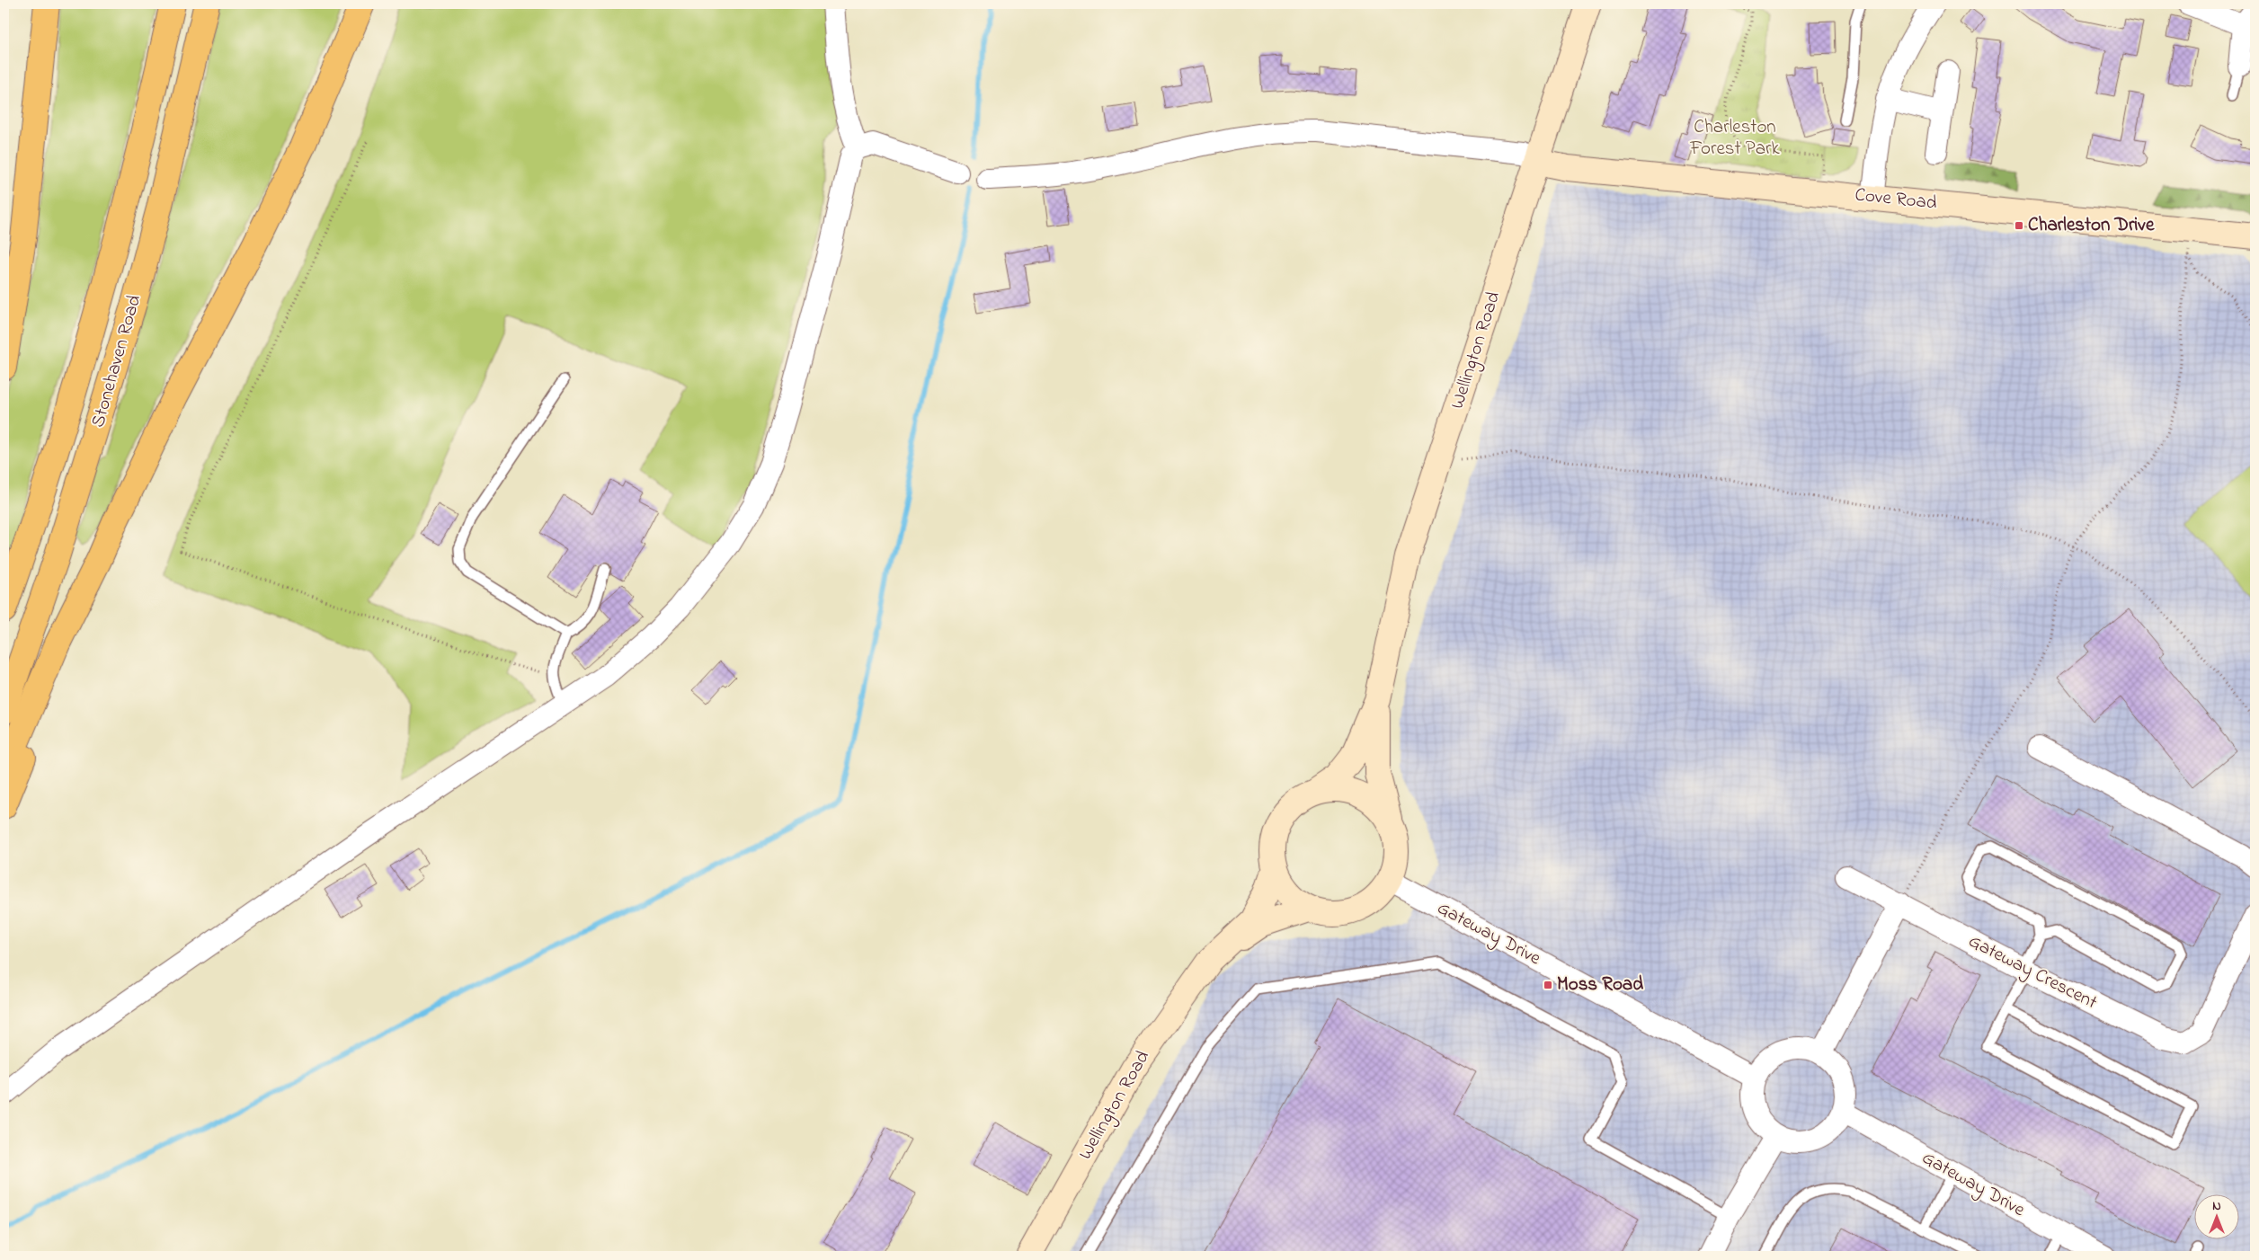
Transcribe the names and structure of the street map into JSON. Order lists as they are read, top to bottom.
{
  "streets": {
    "main road": ["Stonehaven Road"],
    "street": [
      "Cove Road",
      "Wellington Road",
      "Gateway Drive",
      "Gateway Crescent"
    ]
  },
  "crossings": [
    ["Cove Road", "Wellington Road"],
    ["Wellington Road", "Gateway Drive"]
  ],
  "parks": ["Charleston Forest Park"],
  "places": {
    "transit": ["Charleston Drive", "Moss Road"]
  },
  "north": "top"
}
